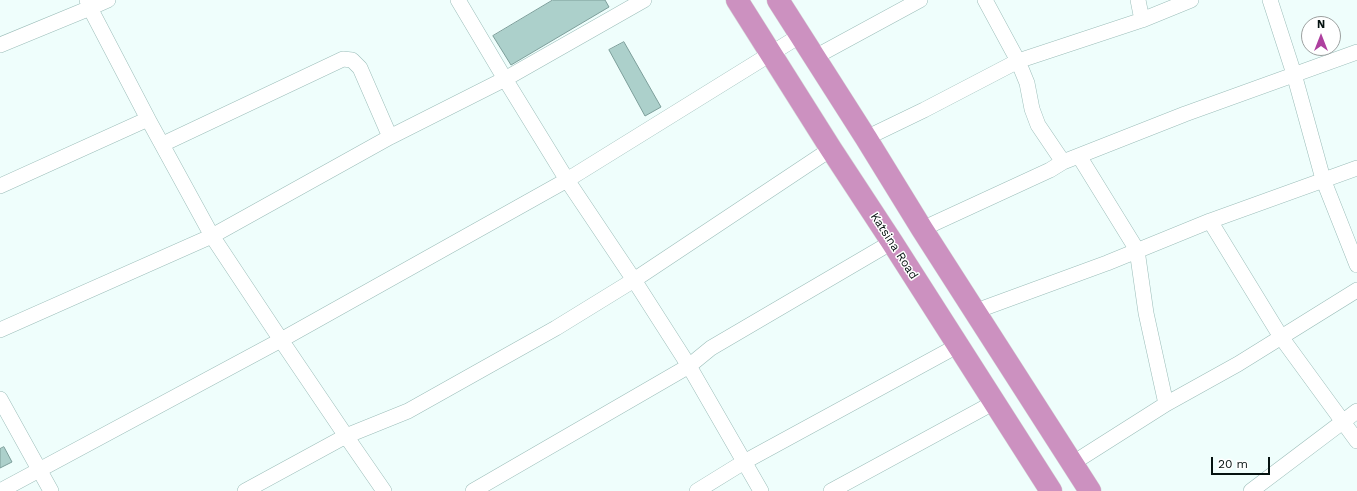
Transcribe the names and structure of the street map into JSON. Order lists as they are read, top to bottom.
{
  "streets": {
    "highway": ["Katsina Road"]
  },
  "scale_bar": "20 m",
  "north": "top"
}
